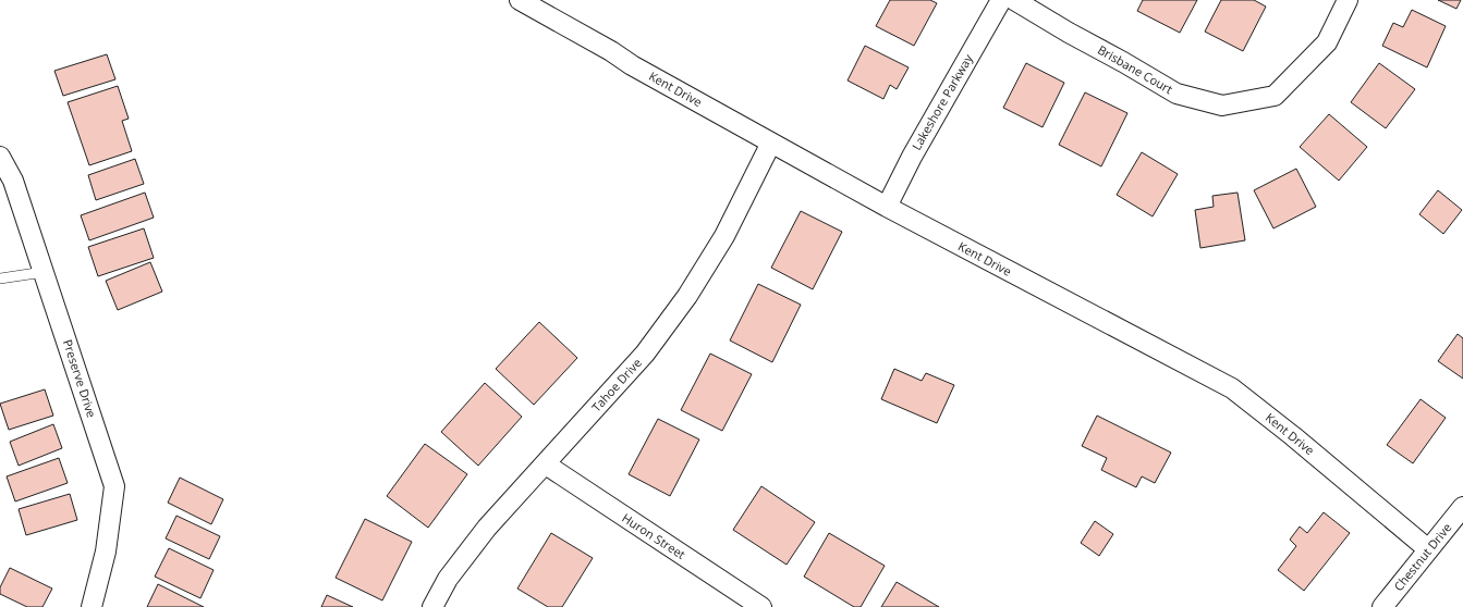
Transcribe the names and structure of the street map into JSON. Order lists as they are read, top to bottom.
{
  "streets": {
    "street": [
      "Brisbane Court",
      "Kent Drive",
      "Lakeshore Parkway",
      "Preserve Drive",
      "Tahoe Drive",
      "Huron Street",
      "Chestnut Drive"
    ]
  },
  "crossings": [
    ["Kent Drive", "Lakeshore Parkway"],
    ["Kent Drive", "Tahoe Drive"],
    ["Kent Drive", "Chestnut Drive"],
    ["Tahoe Drive", "Huron Street"]
  ]
}
